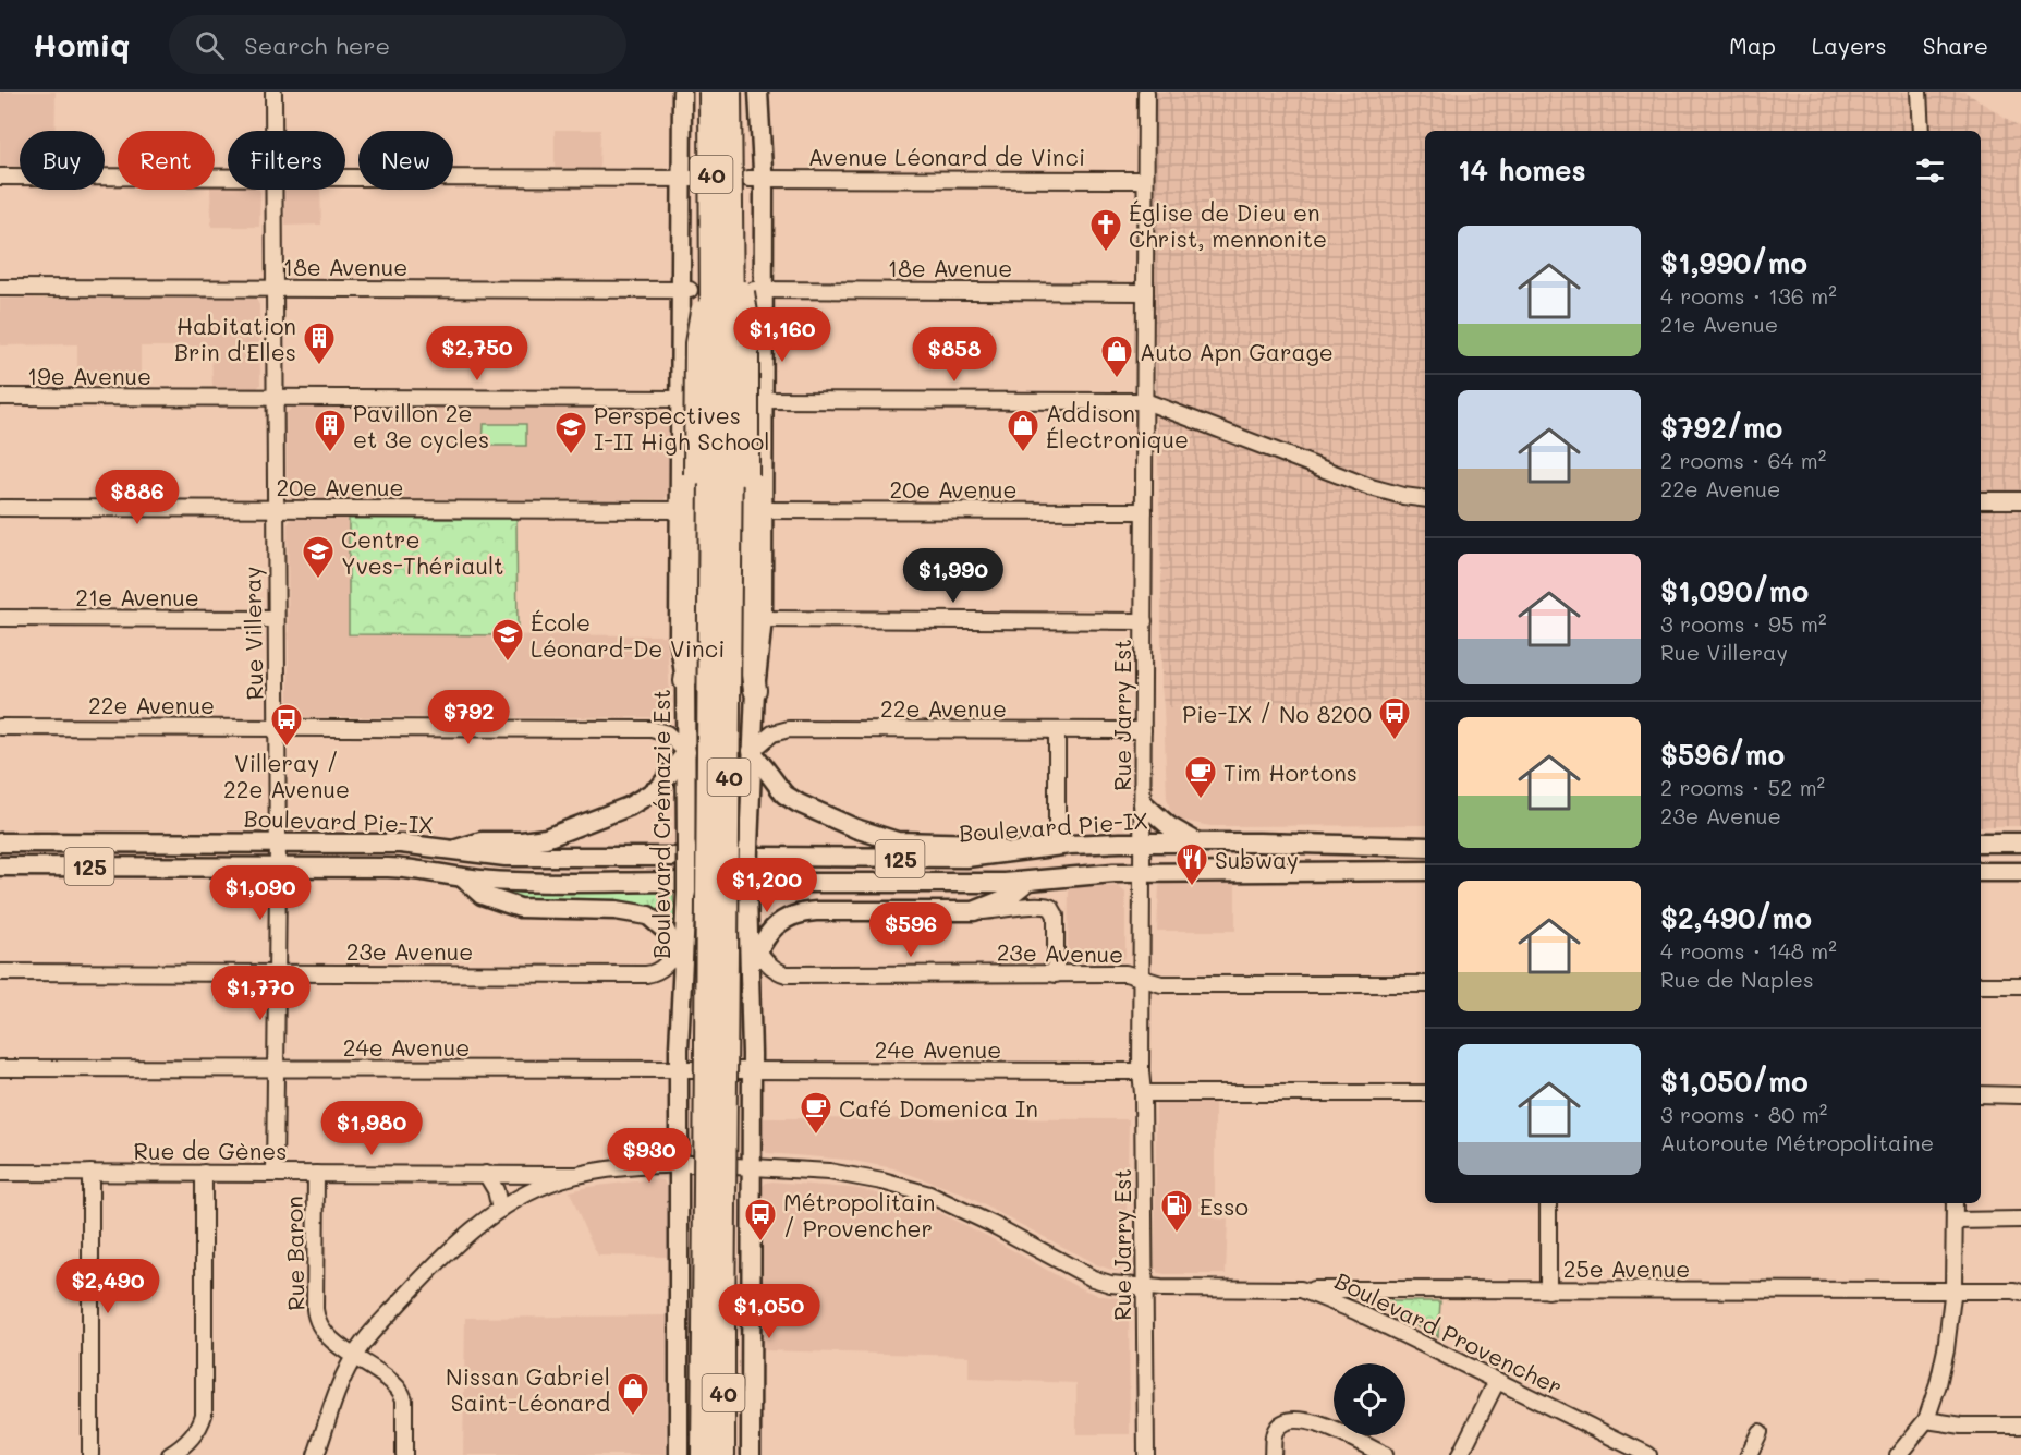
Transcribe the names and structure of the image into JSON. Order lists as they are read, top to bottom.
{
  "streets": {
    "highway": ["40"],
    "main road": ["Boulevard Pie-IX", "Boulevard Crémazie Est", "125"],
    "street": [
      "Avenue Léonard de Vinci",
      "18e Avenue",
      "19e Avenue",
      "20e Avenue",
      "21e Avenue",
      "Rue Villeray",
      "22e Avenue",
      "Rue Jarry Est",
      "23e Avenue",
      "24e Avenue",
      "Rue de Gènes",
      "Rue Baron",
      "25e Avenue",
      "Boulevard Provencher"
    ]
  },
  "crossings": [
    ["Avenue Léonard de Vinci", "Rue Jarry Est"],
    ["18e Avenue", "Rue Villeray"],
    ["18e Avenue", "Rue Jarry Est"],
    ["18e Avenue", "Boulevard Crémazie Est"],
    ["19e Avenue", "Rue Villeray"],
    ["19e Avenue", "Boulevard Crémazie Est"],
    ["20e Avenue", "Rue Villeray"],
    ["20e Avenue", "Rue Jarry Est"],
    ["20e Avenue", "Boulevard Crémazie Est"],
    ["21e Avenue", "Rue Villeray"],
    ["Rue Villeray", "22e Avenue"],
    ["Rue Villeray", "Boulevard Pie-IX"],
    ["Rue Villeray", "23e Avenue"],
    ["Rue Villeray", "24e Avenue"],
    ["Rue Villeray", "Rue de Gènes"],
    ["22e Avenue", "Rue Jarry Est"],
    ["22e Avenue", "Boulevard Crémazie Est"],
    ["Rue Jarry Est", "Boulevard Pie-IX"],
    ["Rue Jarry Est", "125"],
    ["Rue Jarry Est", "23e Avenue"],
    ["Rue Jarry Est", "24e Avenue"],
    ["Rue Jarry Est", "Boulevard Provencher"],
    ["Boulevard Pie-IX", "Boulevard Crémazie Est"],
    ["Boulevard Crémazie Est", "23e Avenue"],
    ["Boulevard Crémazie Est", "24e Avenue"],
    ["Rue de Gènes", "Rue Baron"],
    ["25e Avenue", "Boulevard Provencher"]
  ],
  "places": {
    "church": ["Église de Dieu en Christ, mennonite"],
    "building": ["Habitation Brin d'Elles", "Pavillon 2e et 3e cycles"],
    "shop": ["Auto Apn Garage", "Addison Électronique", "Nissan Gabriel Saint-Léonard"],
    "school or university": ["Perspectives I-II High School", "Centre Yves-Thériault", "École Léonard-De Vinci"],
    "bus stop": ["Pie-IX / No 8200", "Villeray / 22e Avenue", "Métropolitain / Provencher"],
    "cafe": ["Tim Hortons", "Café Domenica In"],
    "restaurant": ["Subway"],
    "fuel station": ["Esso"]
  },
  "page": {
    "header": "Homiq",
    "search": "Search here",
    "nav": ["Map", "Layers", "Share"],
    "chip": [
      "Buy",
      "Rent",
      "Filters",
      "New"
    ],
    "heading": "14 homes",
    "list": [
      {
        "name": "$1,990/mo",
        "note": "4 rooms · 136 m² · 21e Avenue"
      },
      {
        "name": "$792/mo",
        "note": "2 rooms · 64 m² · 22e Avenue"
      },
      {
        "name": "$1,090/mo",
        "note": "3 rooms · 95 m² · Rue Villeray"
      },
      {
        "name": "$596/mo",
        "note": "2 rooms · 52 m² · 23e Avenue"
      },
      {
        "name": "$2,490/mo",
        "note": "4 rooms · 148 m² · Rue de Naples"
      },
      {
        "name": "$1,050/mo",
        "note": "3 rooms · 80 m² · Autoroute Métropolitaine"
      }
    ],
    "price": [
      "$1,160",
      "$2,750",
      "$858",
      "$886",
      "$1,990",
      "$792",
      "$1,200",
      "$1,090",
      "$596",
      "$1,770",
      "$1,980",
      "$930",
      "$2,490",
      "$1,050"
    ]
  }
}
